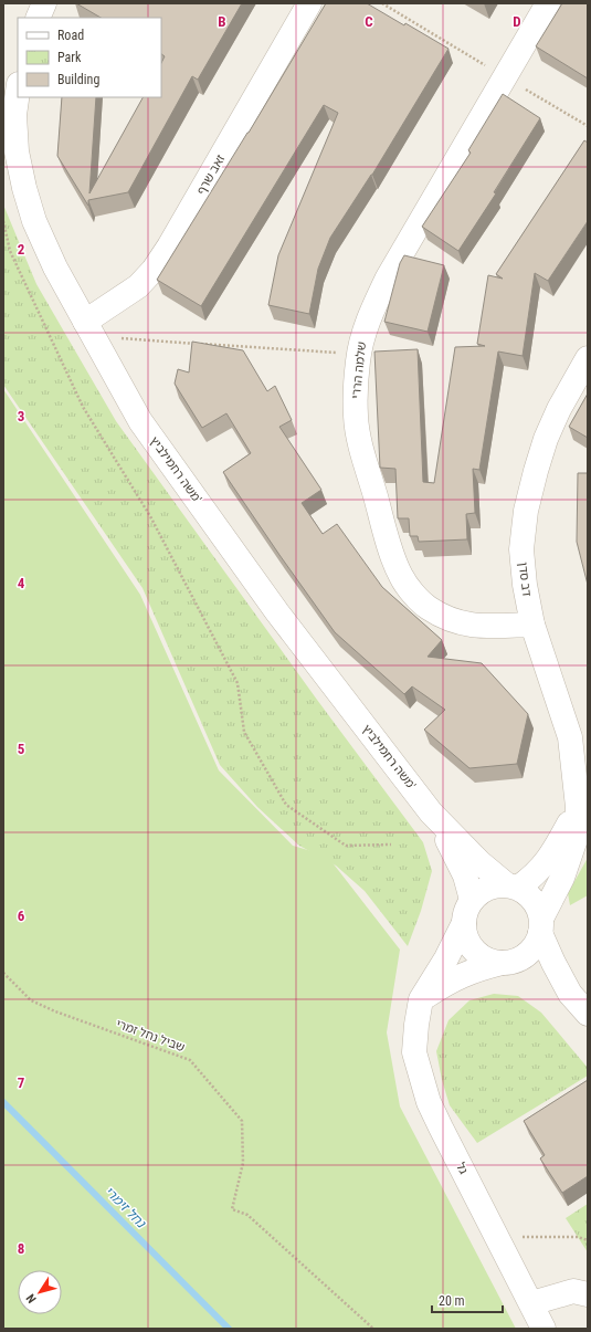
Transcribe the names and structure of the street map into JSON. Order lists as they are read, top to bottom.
{
  "streets": {
    "street": [
      "זאב שרף",
      "שלמה הררי",
      "משה רחמילביץ'",
      "דב סדן",
      "גל"
    ],
    "path": ["שביל נחל זמרי"]
  },
  "crossings": [
    ["זאב שרף", "משה רחמילביץ'"],
    ["שלמה הררי", "דב סדן"],
    ["משה רחמילביץ'", "דב סדן"],
    ["משה רחמילביץ'", "גל"],
    ["דב סדן", "גל"]
  ],
  "water": ["נחל זימרי"],
  "legend": ["Road", "Park", "Building"],
  "scale_bar": "20 m",
  "north": "bottom left",
  "grid": {
    "columns": ["B", "C", "D"],
    "rows": [
      "2",
      "3",
      "4",
      "5",
      "6",
      "7",
      "8"
    ]
  }
}
